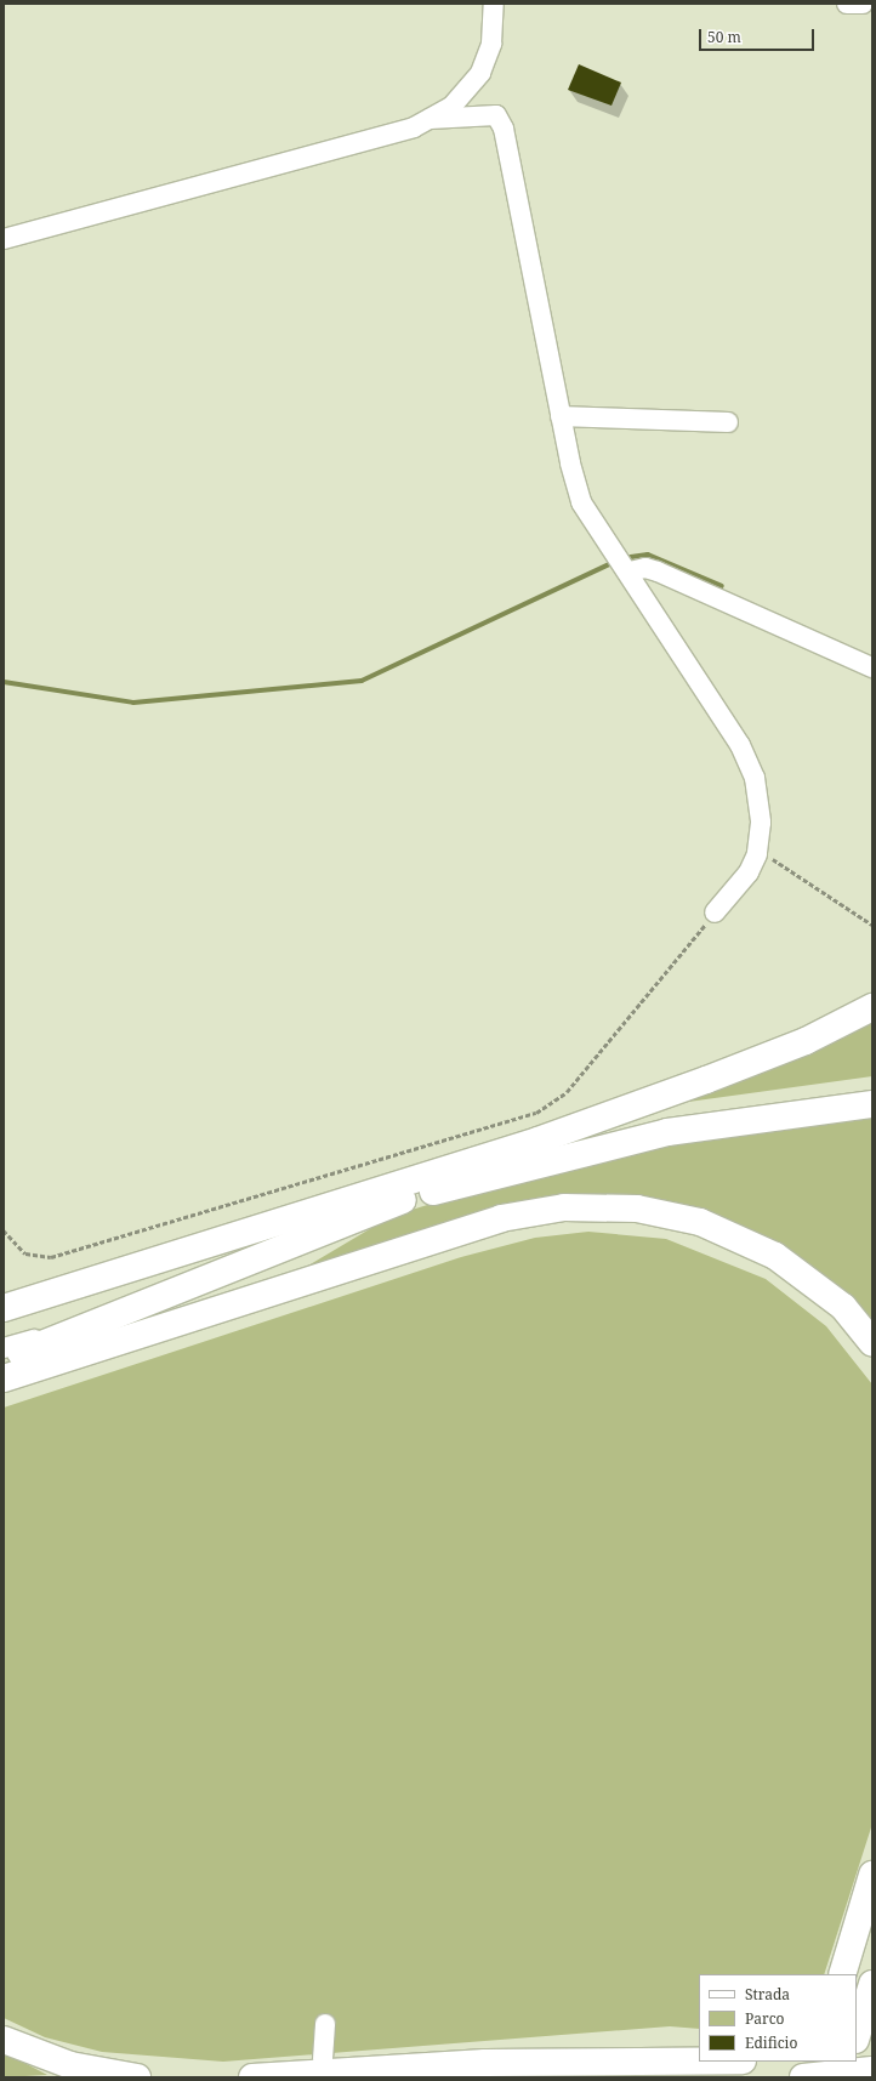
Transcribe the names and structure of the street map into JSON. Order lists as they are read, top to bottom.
{
  "legend": ["Strada", "Parco", "Edificio"],
  "scale_bar": "50 m"
}
